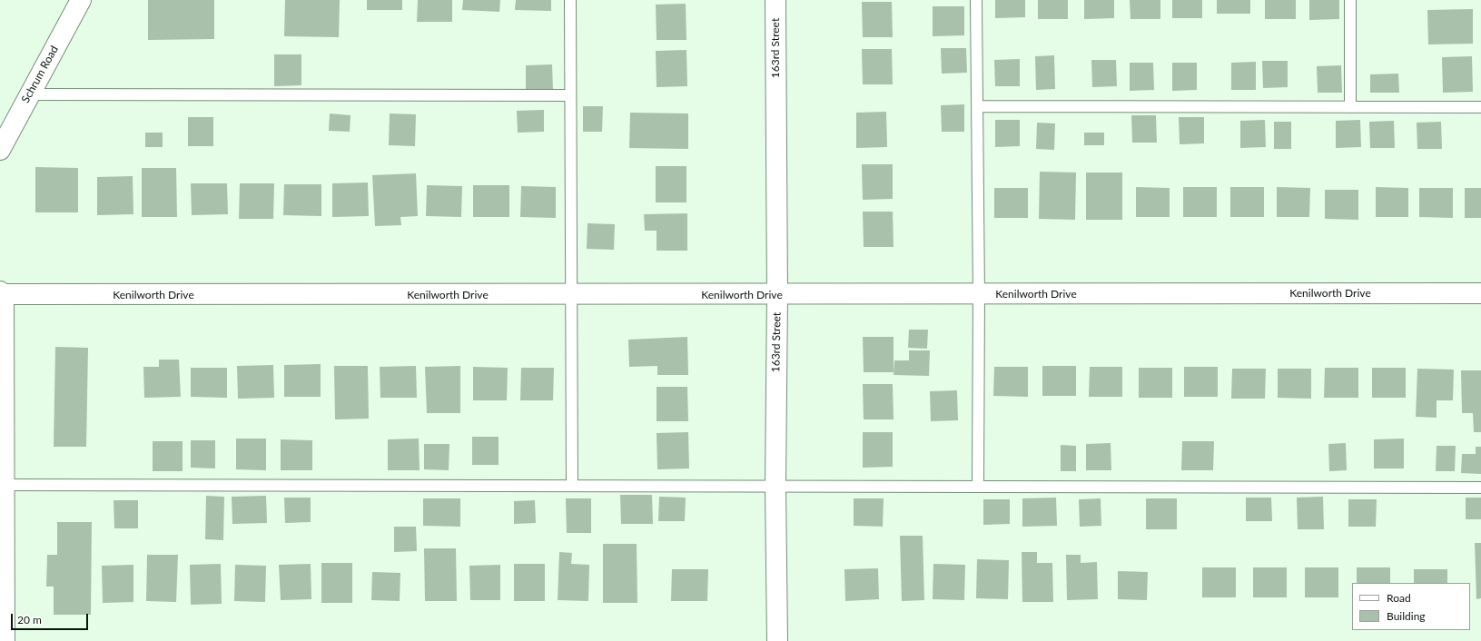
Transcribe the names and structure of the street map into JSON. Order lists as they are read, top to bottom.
{
  "streets": {
    "street": ["163rd Street", "Schrum Road", "Kenilworth Drive"]
  },
  "crossings": [
    ["163rd Street", "Kenilworth Drive"]
  ],
  "legend": ["Road", "Building"],
  "scale_bar": "20 m"
}
